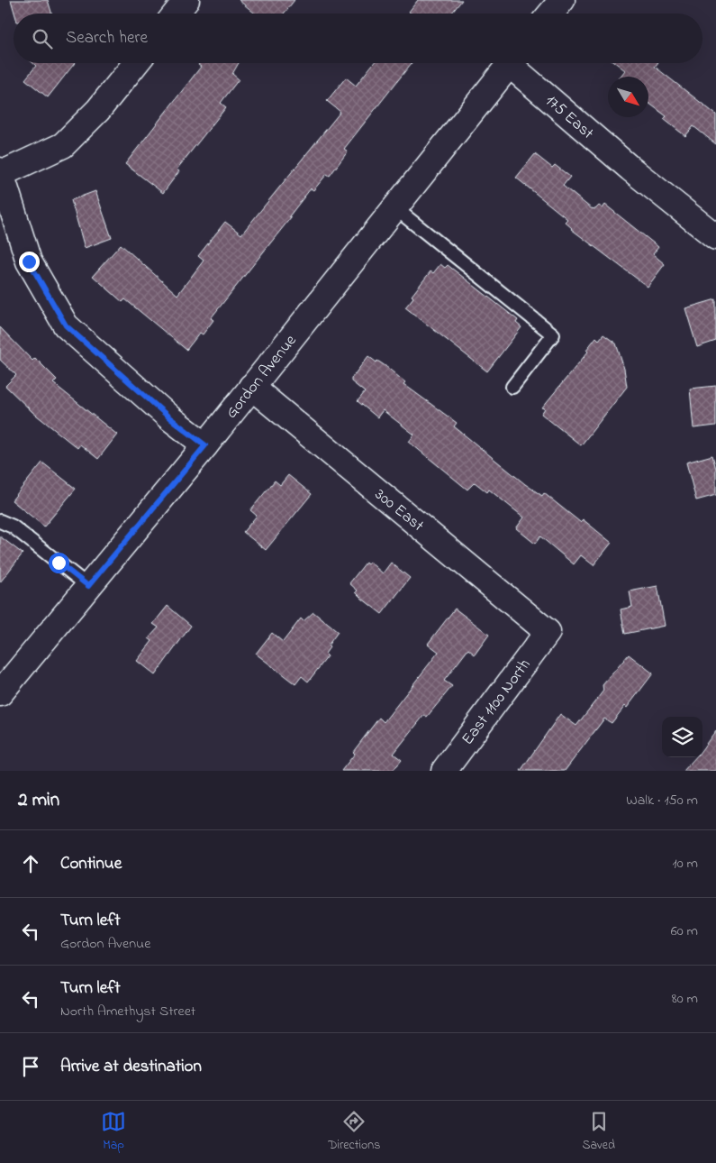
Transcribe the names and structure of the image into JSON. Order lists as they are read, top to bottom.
{
  "streets": {
    "street": [
      "175 East",
      "Gordon Avenue",
      "300 East",
      "East 1100 North"
    ]
  },
  "crossings": [
    ["Gordon Avenue", "300 East"],
    ["300 East", "East 1100 North"]
  ],
  "north": "bottom right",
  "page": {
    "search": "Search here",
    "heading": ["2 min", "Walk · 150 m"],
    "list": [
      ["Continue", "10 m"],
      ["Turn left", "Gordon Avenue", "60 m"],
      ["Turn left", "North Amethyst Street", "80 m"],
      "Arrive at destination"
    ],
    "nav": ["Map", "Directions", "Saved"]
  }
}
